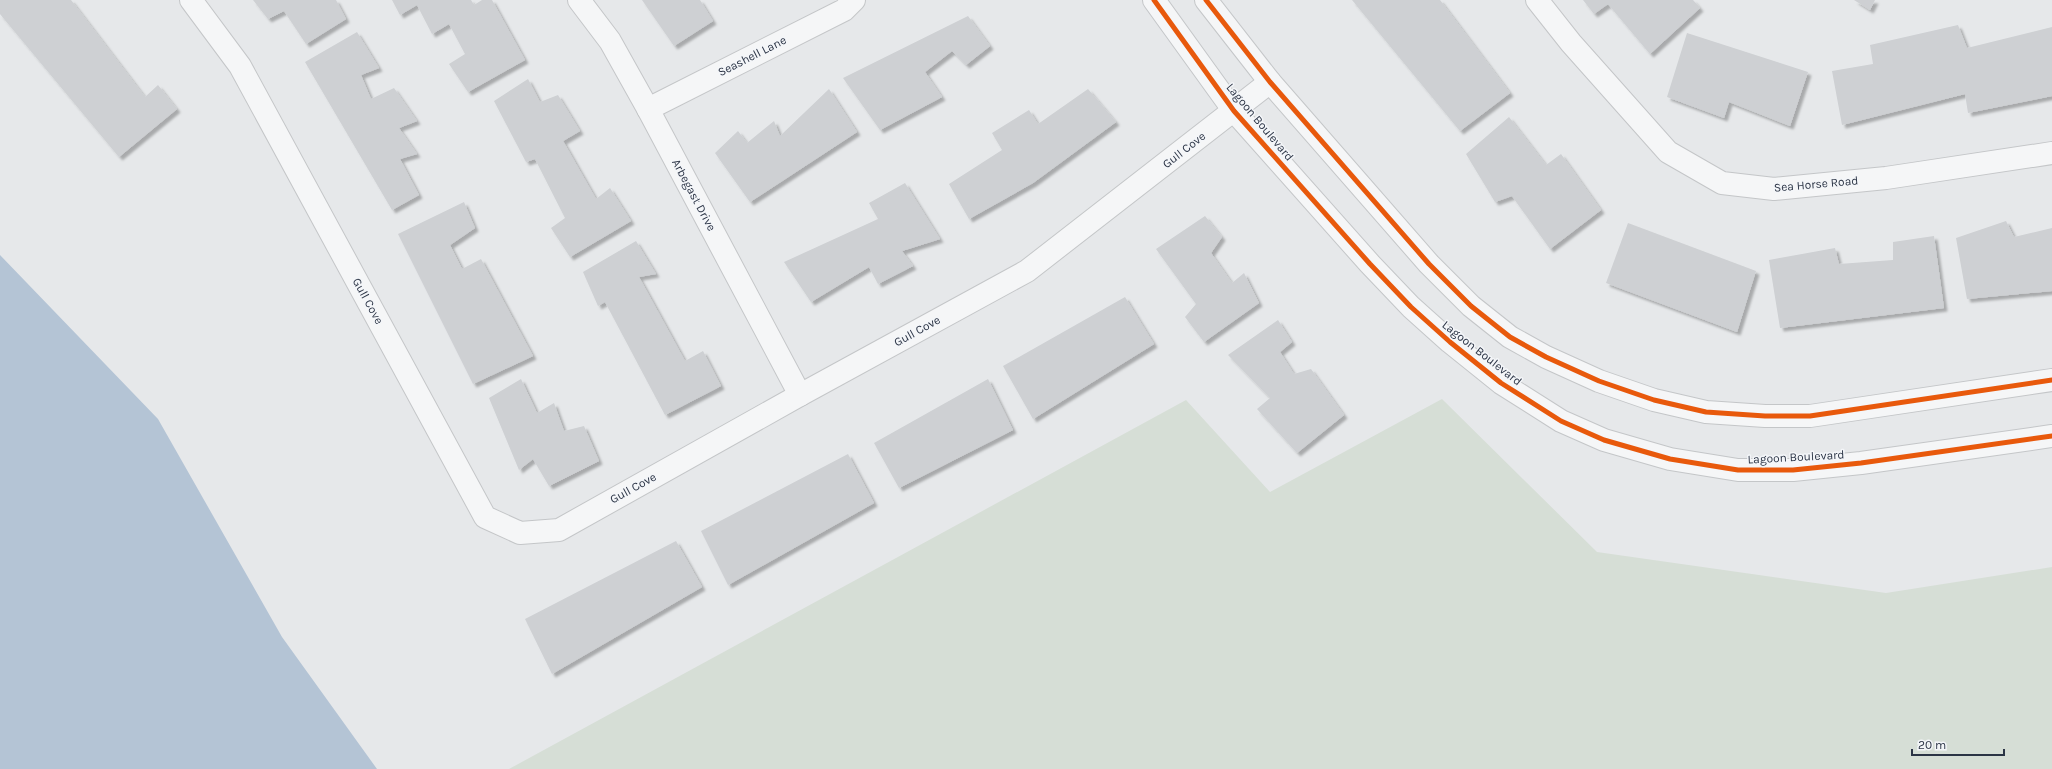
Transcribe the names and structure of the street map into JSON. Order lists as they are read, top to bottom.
{
  "streets": {
    "street": [
      "Seashell Lane",
      "Lagoon Boulevard",
      "Gull Cove",
      "Sea Horse Road",
      "Arbegast Drive"
    ]
  },
  "crossings": [
    ["Seashell Lane", "Arbegast Drive"],
    ["Lagoon Boulevard", "Gull Cove"],
    ["Gull Cove", "Arbegast Drive"]
  ],
  "scale_bar": "20 m"
}
